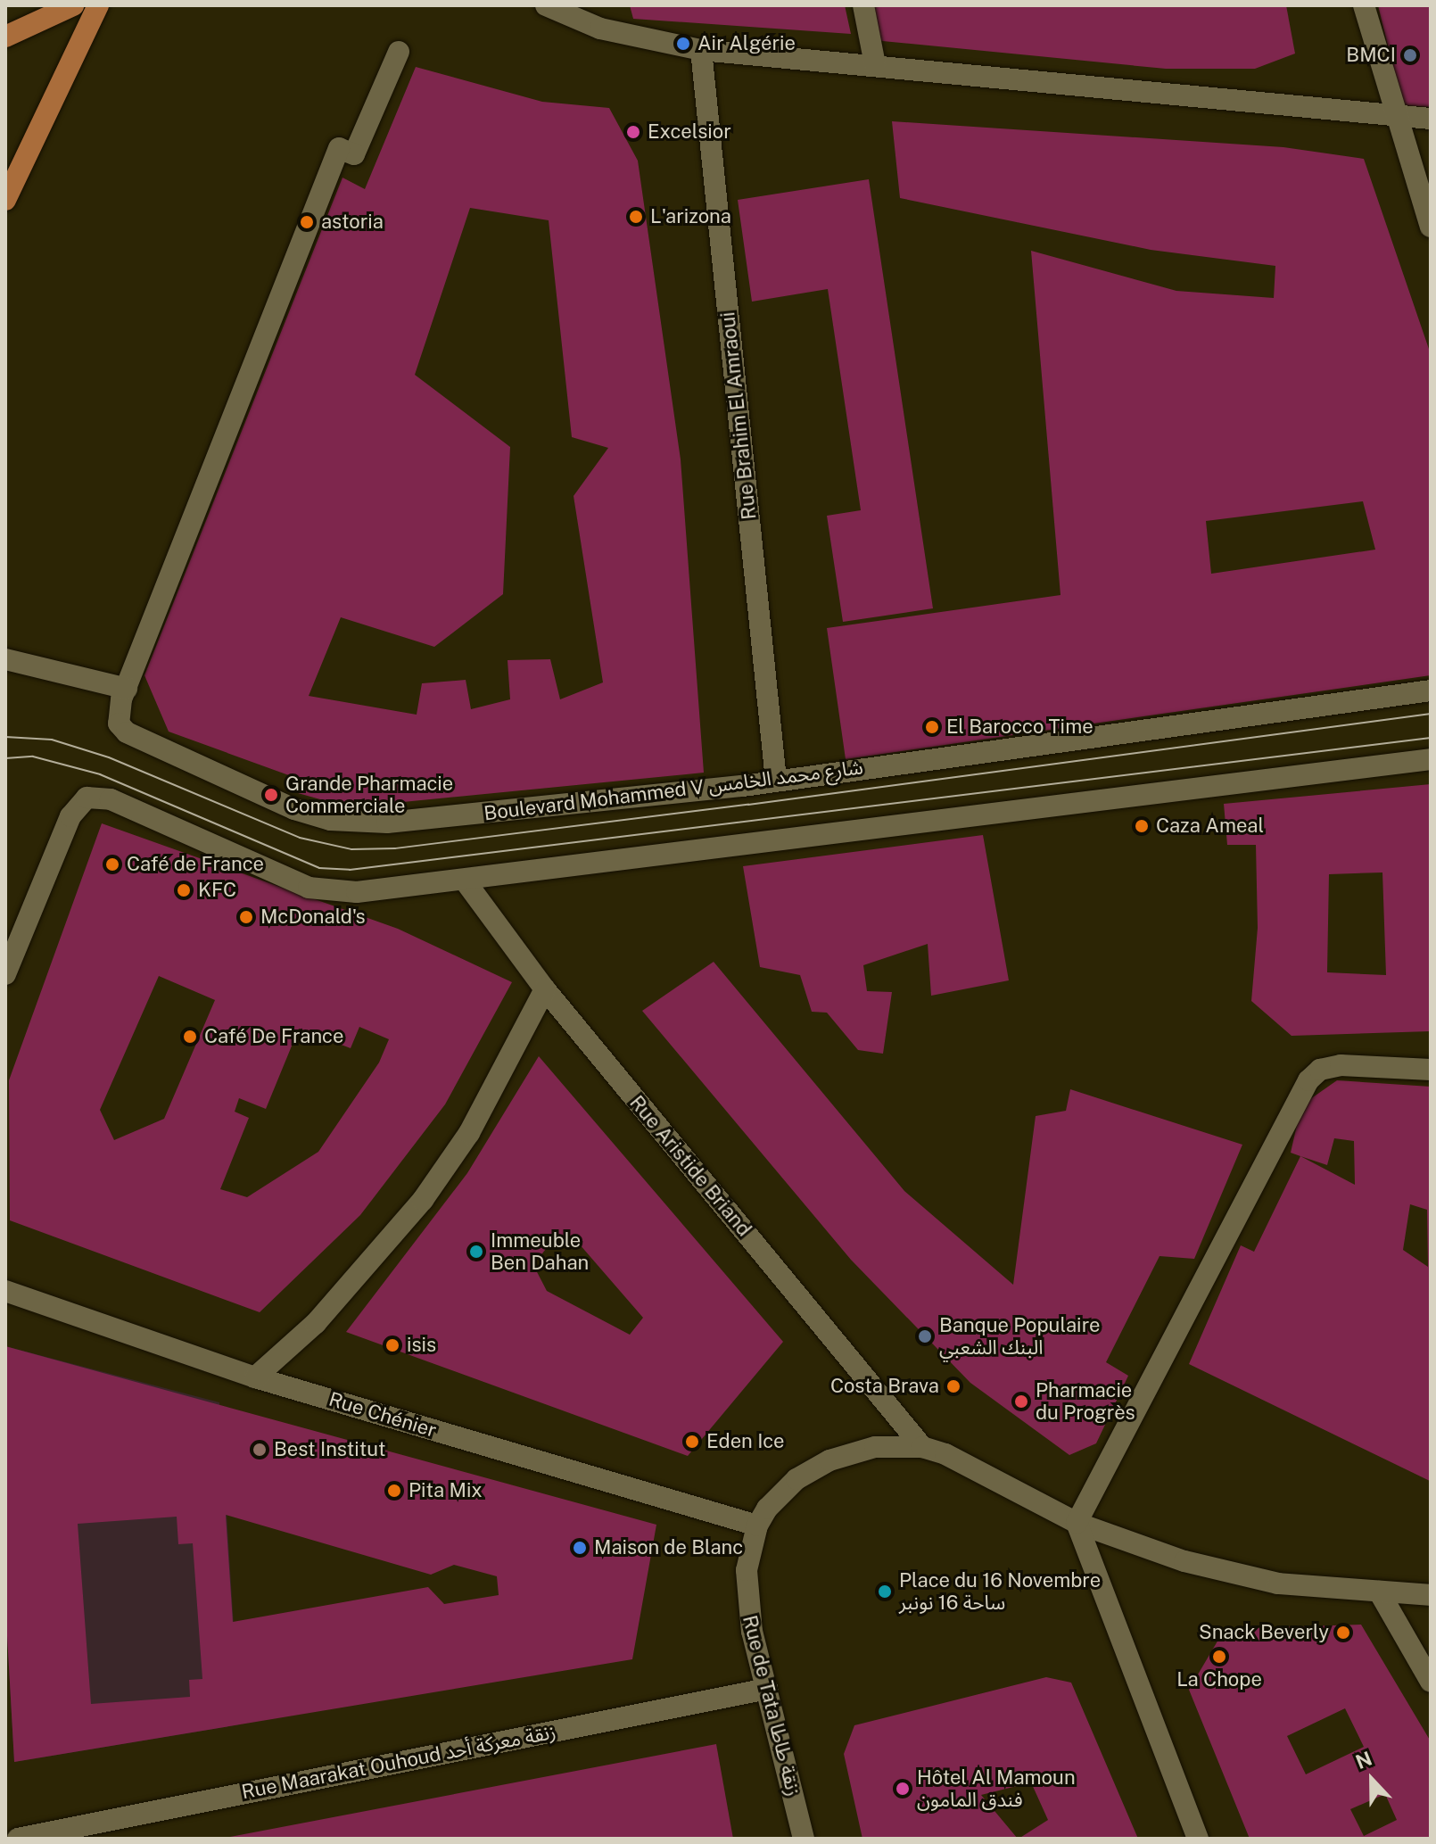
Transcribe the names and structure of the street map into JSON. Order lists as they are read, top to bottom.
{
  "streets": {
    "street": [
      "Rue Brahim El Amraoui",
      "Boulevard Mohammed V شارع محمد الخامس",
      "Rue Aristide Briand",
      "Rue Chénier",
      "Rue de Tata زنقة طاطا",
      "Rue Maarakat Ouhoud زنقة معركة أحد"
    ]
  },
  "crossings": [
    ["Rue Brahim El Amraoui", "Boulevard Mohammed V شارع محمد الخامس"],
    ["Rue Aristide Briand", "Rue de Tata زنقة طاطا"],
    ["Rue Chénier", "Rue de Tata زنقة طاطا"],
    ["Rue de Tata زنقة طاطا", "Rue Maarakat Ouhoud زنقة معركة أحد"]
  ],
  "places": [
    "Air Algérie",
    "BMCI",
    "Excelsior",
    "L'arizona",
    "astoria",
    "El Barocco Time",
    "Grande Pharmacie Commerciale",
    "Caza Ameal",
    "Café de France",
    "KFC",
    "McDonald's",
    "Café De France",
    "Immeuble Ben Dahan",
    "Banque Populaire البنك الشعبي",
    "isis",
    "Costa Brava",
    "Pharmacie du Progrès",
    "Eden Ice",
    "Best Institut",
    "Pita Mix",
    "Maison de Blanc",
    "Place du 16 Novembre ساحة 16 نونبر",
    "Snack Beverly",
    "La Chope",
    "Hôtel Al Mamoun فندق المامون"
  ],
  "north": "top"
}
